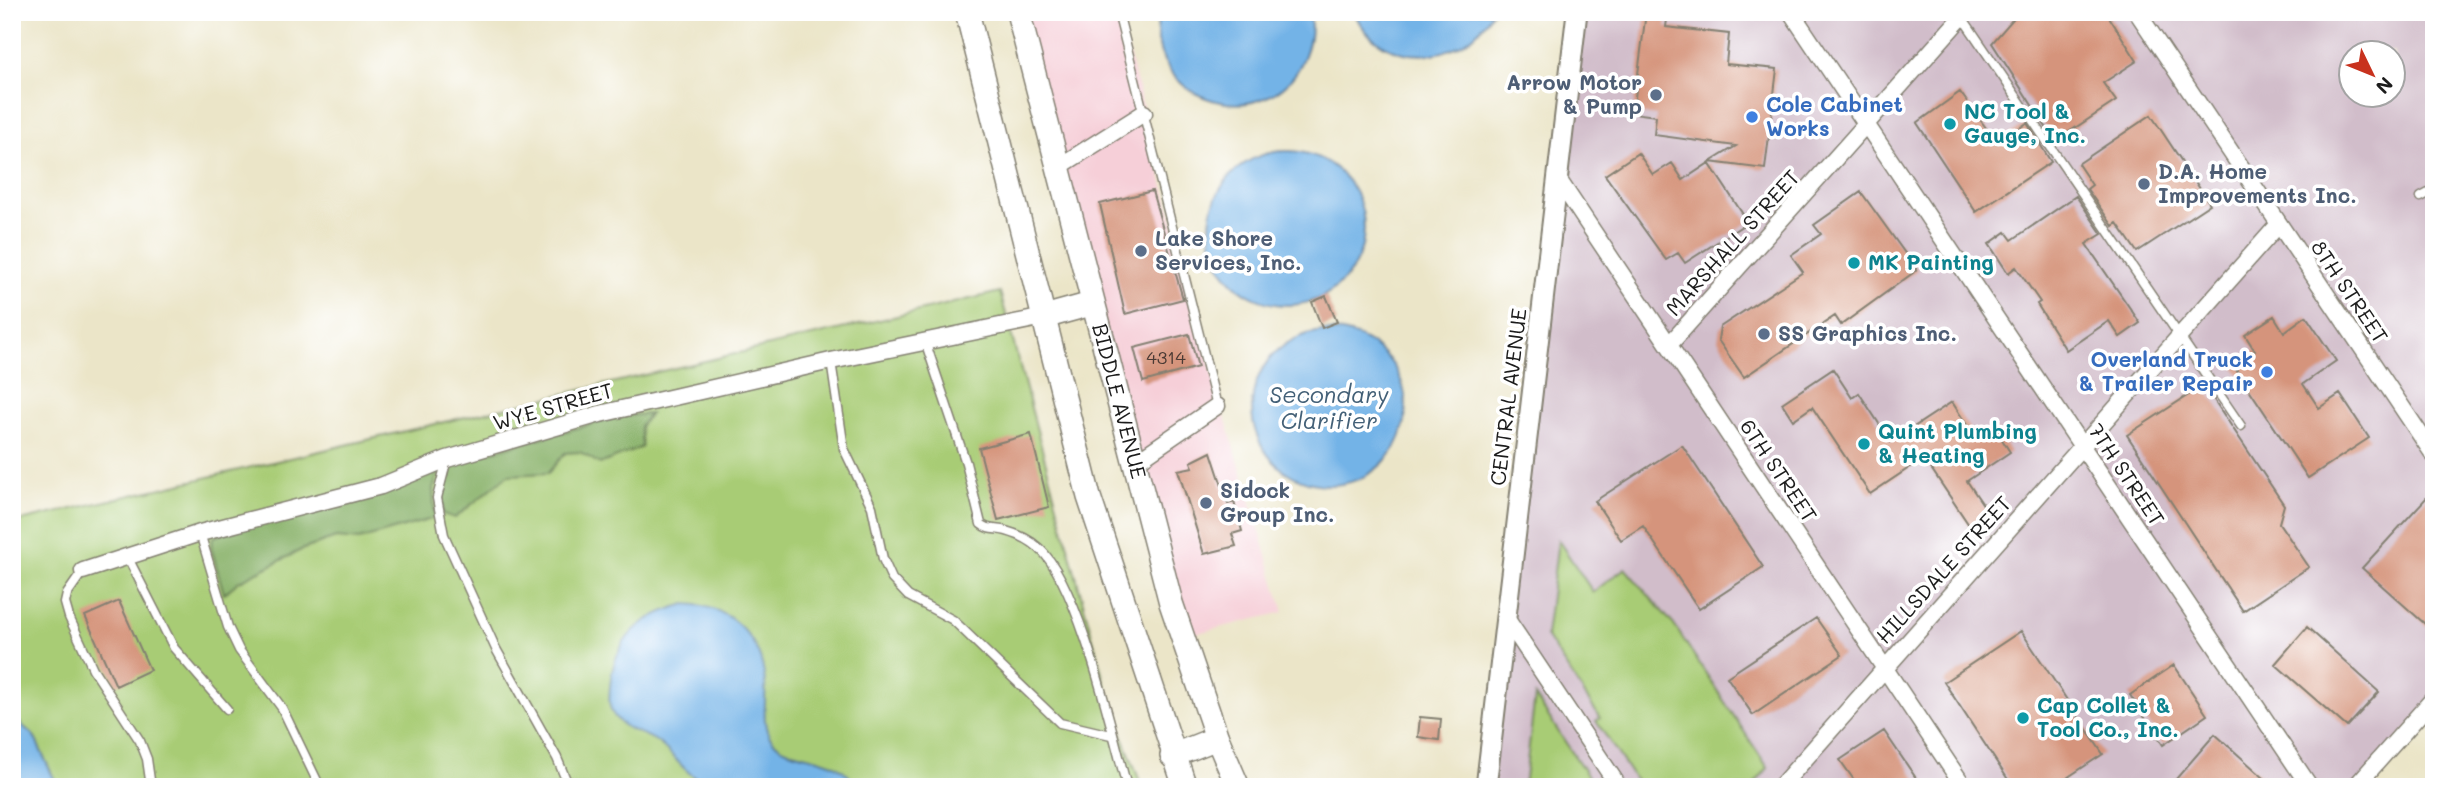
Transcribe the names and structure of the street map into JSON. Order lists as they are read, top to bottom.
{
  "streets": {
    "main road": ["BIDDLE AVENUE"],
    "street": [
      "MARSHALL STREET",
      "8TH STREET",
      "CENTRAL AVENUE",
      "WYE STREET",
      "6TH STREET",
      "7TH STREET",
      "HILLSDALE STREET"
    ]
  },
  "crossings": [
    ["MARSHALL STREET", "6TH STREET"],
    ["MARSHALL STREET", "7TH STREET"],
    ["8TH STREET", "HILLSDALE STREET"],
    ["CENTRAL AVENUE", "6TH STREET"],
    ["6TH STREET", "HILLSDALE STREET"],
    ["7TH STREET", "HILLSDALE STREET"]
  ],
  "water": ["Secondary Clarifier"],
  "places": [
    "Arrow Motor & Pump",
    "Cole Cabinet Works",
    "NC Tool & Gauge, Inc.",
    "D.A. Home Improvements Inc.",
    "Lake Shore Services, Inc.",
    "MK Painting",
    "SS Graphics Inc.",
    "Overland Truck & Trailer Repair",
    "Quint Plumbing & Heating",
    "Sidock Group Inc.",
    "Cap Collet & Tool Co., Inc."
  ],
  "house_numbers": ["4314"],
  "north": "bottom right"
}
